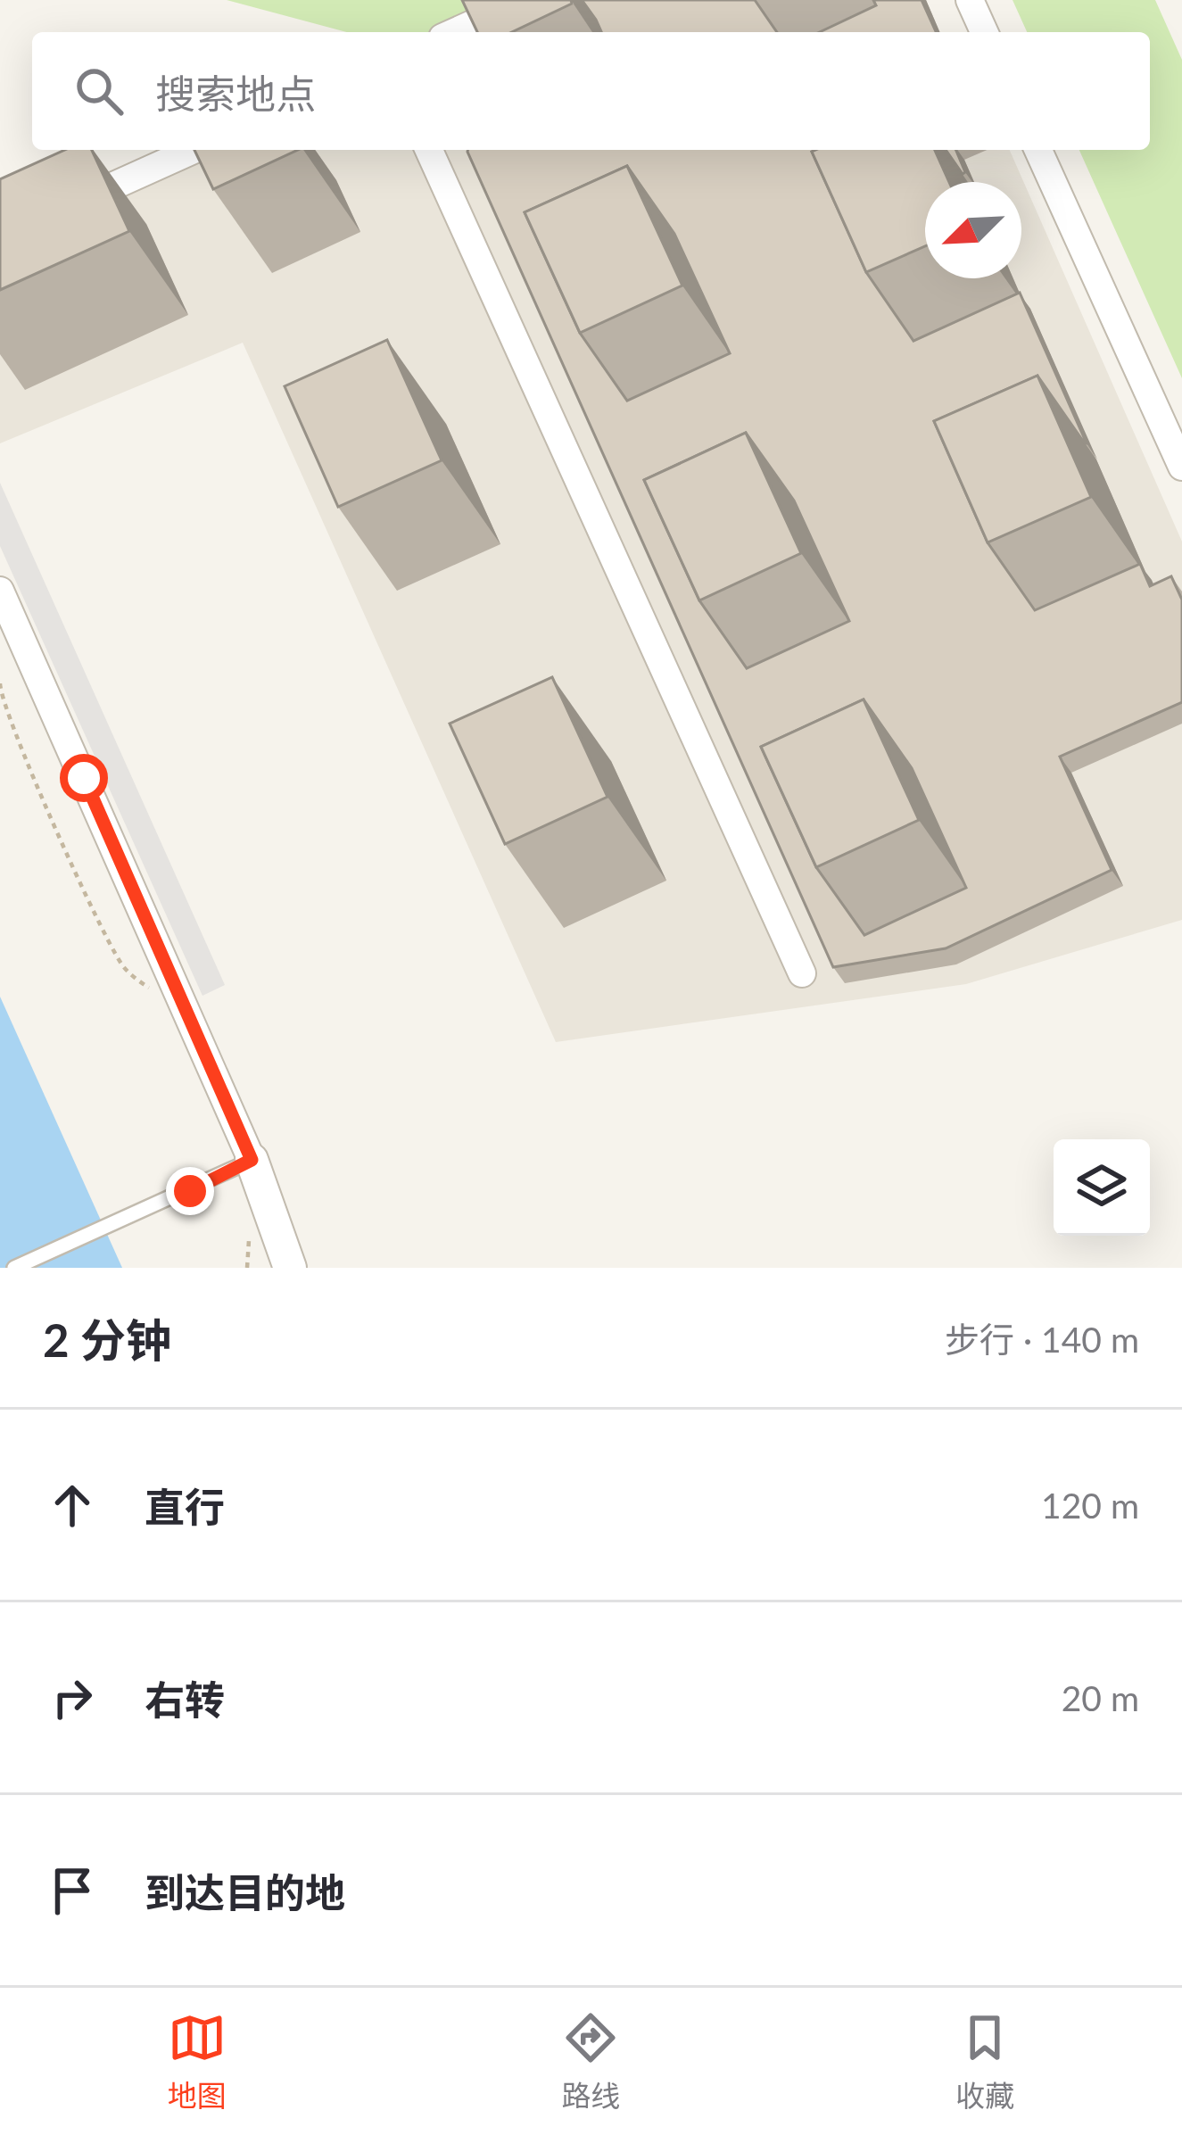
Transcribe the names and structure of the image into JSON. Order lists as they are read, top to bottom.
{
  "north": "bottom left",
  "page": {
    "search": "搜索地点",
    "heading": ["2 分钟", "步行 · 140 m"],
    "list": [
      ["直行", "120 m"],
      ["右转", "20 m"],
      "到达目的地"
    ],
    "nav": ["地图", "路线", "收藏"]
  }
}
